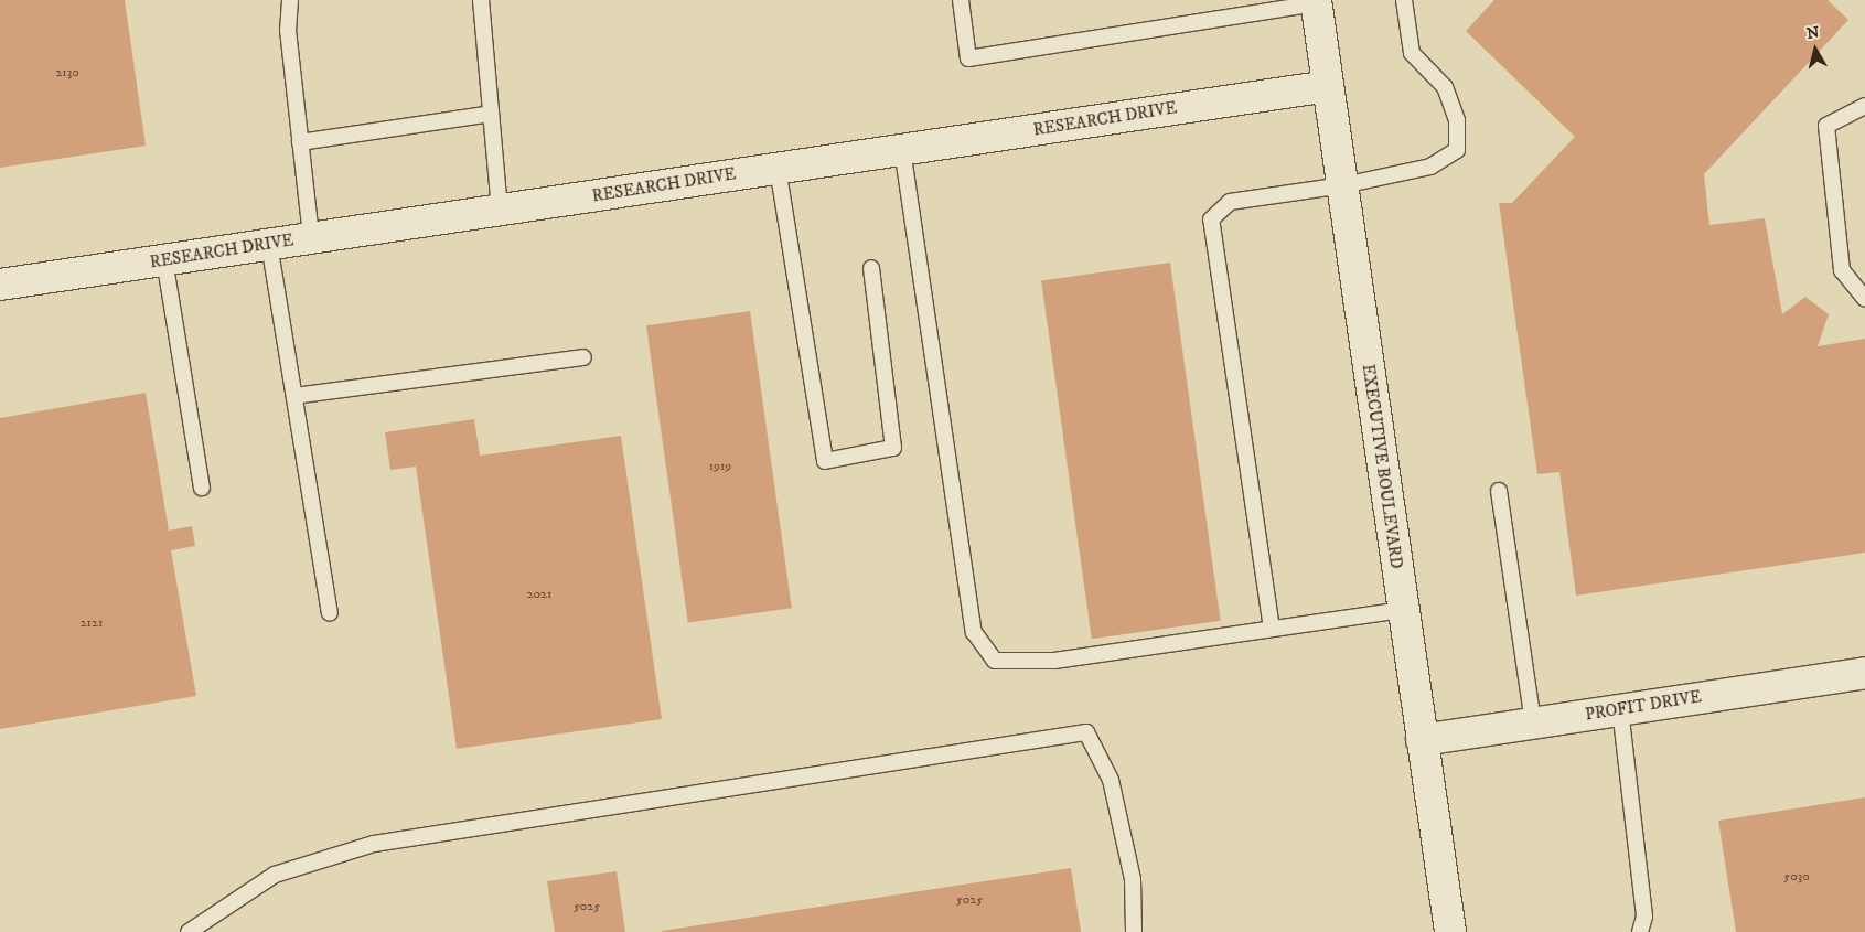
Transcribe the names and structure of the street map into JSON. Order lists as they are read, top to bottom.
{
  "streets": {
    "street": ["RESEARCH DRIVE", "EXECUTIVE BOULEVARD", "PROFIT DRIVE"]
  },
  "crossings": [
    ["RESEARCH DRIVE", "EXECUTIVE BOULEVARD"],
    ["EXECUTIVE BOULEVARD", "PROFIT DRIVE"]
  ],
  "house_numbers": [
    "2130",
    "1919",
    "2021",
    "2121",
    "5030",
    "5025",
    "5025"
  ],
  "north": "top"
}
